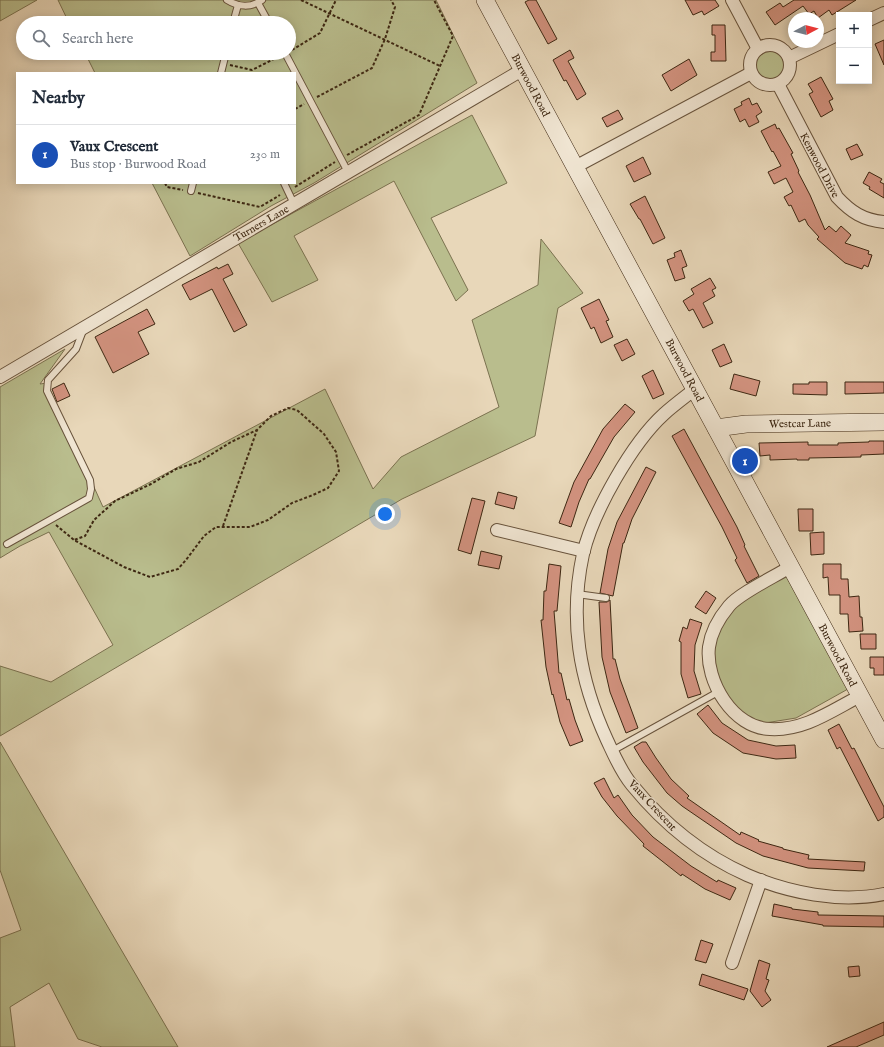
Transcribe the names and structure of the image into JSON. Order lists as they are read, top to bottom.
{
  "streets": {
    "street": [
      "Burwood Road",
      "Kenwood Drive",
      "Turners Lane",
      "Westcar Lane",
      "Vaux Crescent"
    ]
  },
  "crossings": [
    ["Burwood Road", "Turners Lane"],
    ["Burwood Road", "Westcar Lane"],
    ["Burwood Road", "Vaux Crescent"]
  ],
  "north": "right",
  "page": {
    "map_buttons": ["+", "−"],
    "search": "Search here",
    "heading": "Nearby",
    "list": [
      {
        "mark": "1",
        "name": "Vaux Crescent",
        "note": "Bus stop · Burwood Road",
        "value": "230 m"
      }
    ],
    "pins": "1"
  }
}
